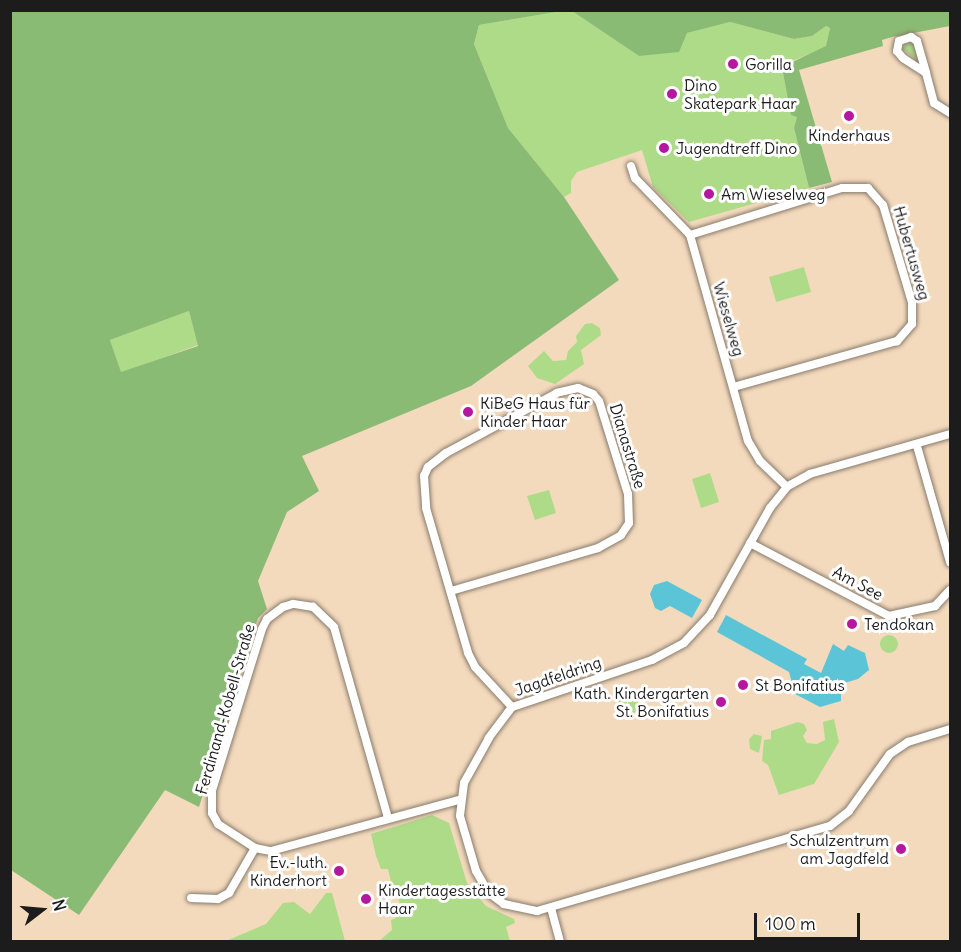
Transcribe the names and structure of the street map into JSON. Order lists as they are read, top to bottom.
{
  "streets": {
    "street": [
      "Hubertusweg",
      "Wieselweg",
      "Dianastraße",
      "Am See",
      "Jagdfeldring",
      "Ferdinand-Kobell-Straße"
    ]
  },
  "crossings": [
    ["Hubertusweg", "Wieselweg"],
    ["Wieselweg", "Jagdfeldring"],
    ["Dianastraße", "Jagdfeldring"],
    ["Am See", "Jagdfeldring"]
  ],
  "places": [
    "Gorilla",
    "Dino Skatepark Haar",
    "Kinderhaus",
    "Jugendtreff Dino",
    "Am Wieselweg",
    "KiBeG Haus für Kinder Haar",
    "Tendokan",
    "St Bonifatius",
    "Kath. Kindergarten St. Bonifatius",
    "Schulzentrum am Jagdfeld",
    "Ev.-luth. Kinderhort",
    "Kindertagesstätte Haar"
  ],
  "scale_bar": "100 m",
  "north": "right"
}
